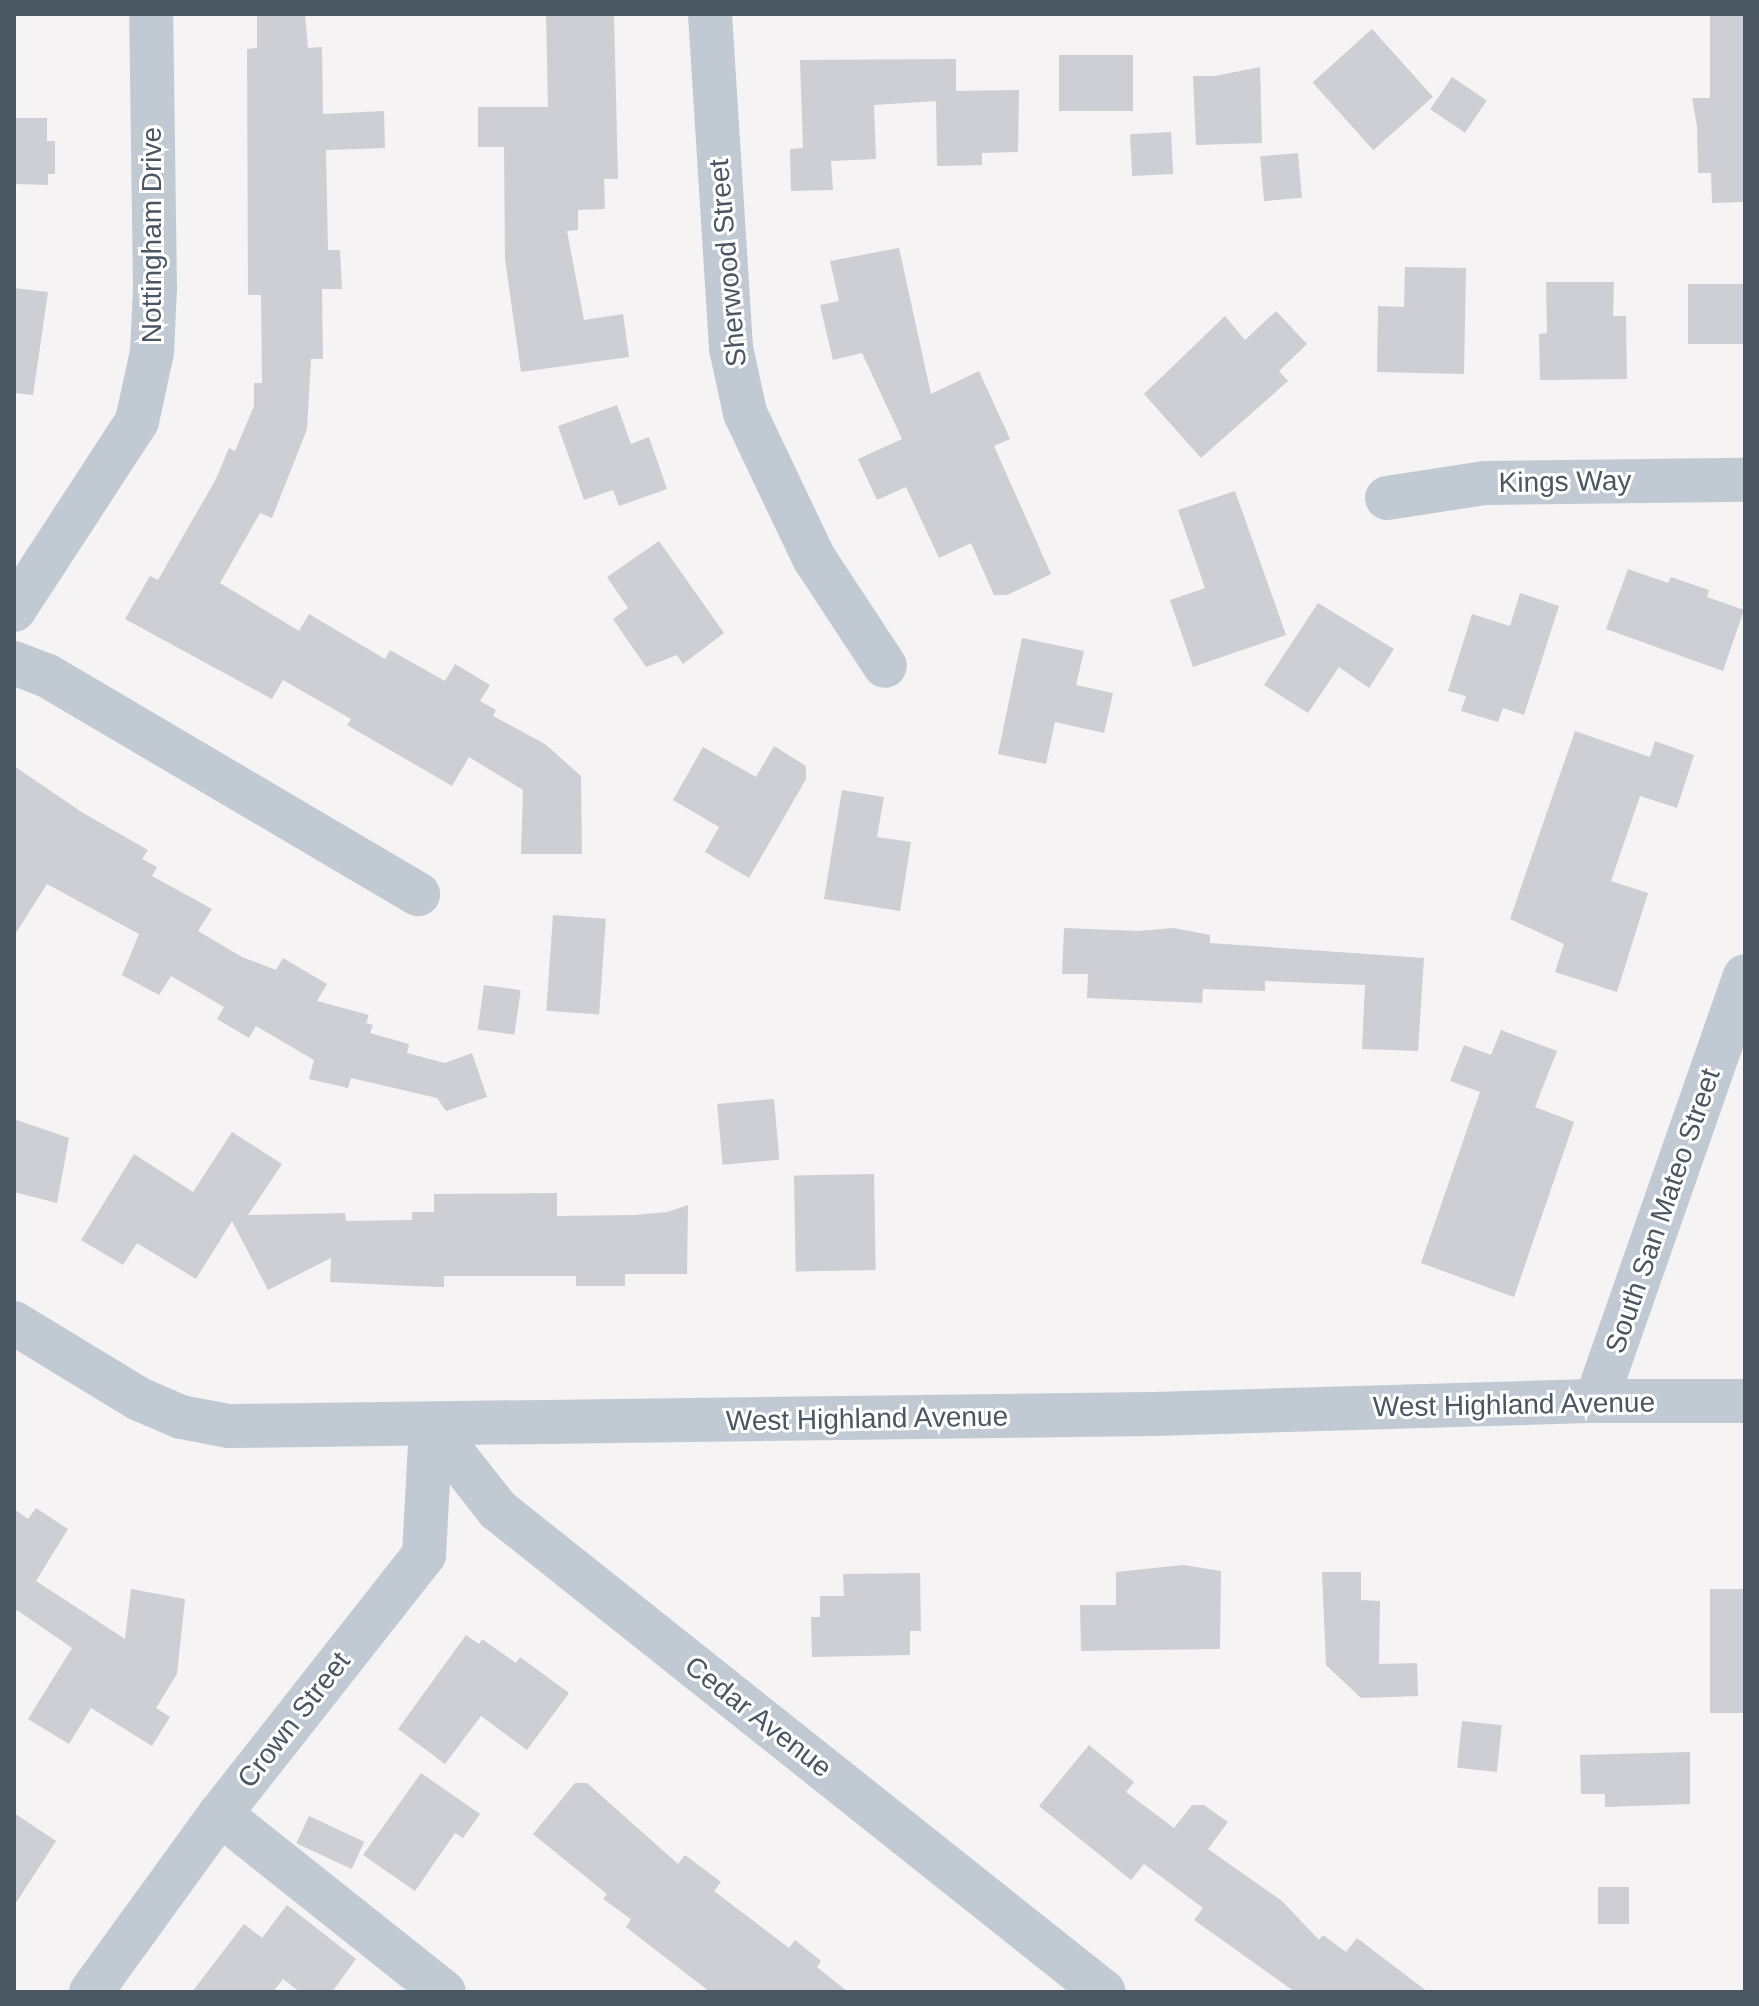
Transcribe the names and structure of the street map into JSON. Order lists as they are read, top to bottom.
{
  "streets": {
    "street": [
      "Nottingham Drive",
      "Sherwood Street",
      "Kings Way",
      "South San Mateo Street",
      "West Highland Avenue",
      "Cedar Avenue",
      "Crown Street"
    ]
  },
  "crossings": [
    ["South San Mateo Street", "West Highland Avenue"],
    ["West Highland Avenue", "Cedar Avenue"],
    ["West Highland Avenue", "Crown Street"],
    ["Cedar Avenue", "Crown Street"]
  ]
}
